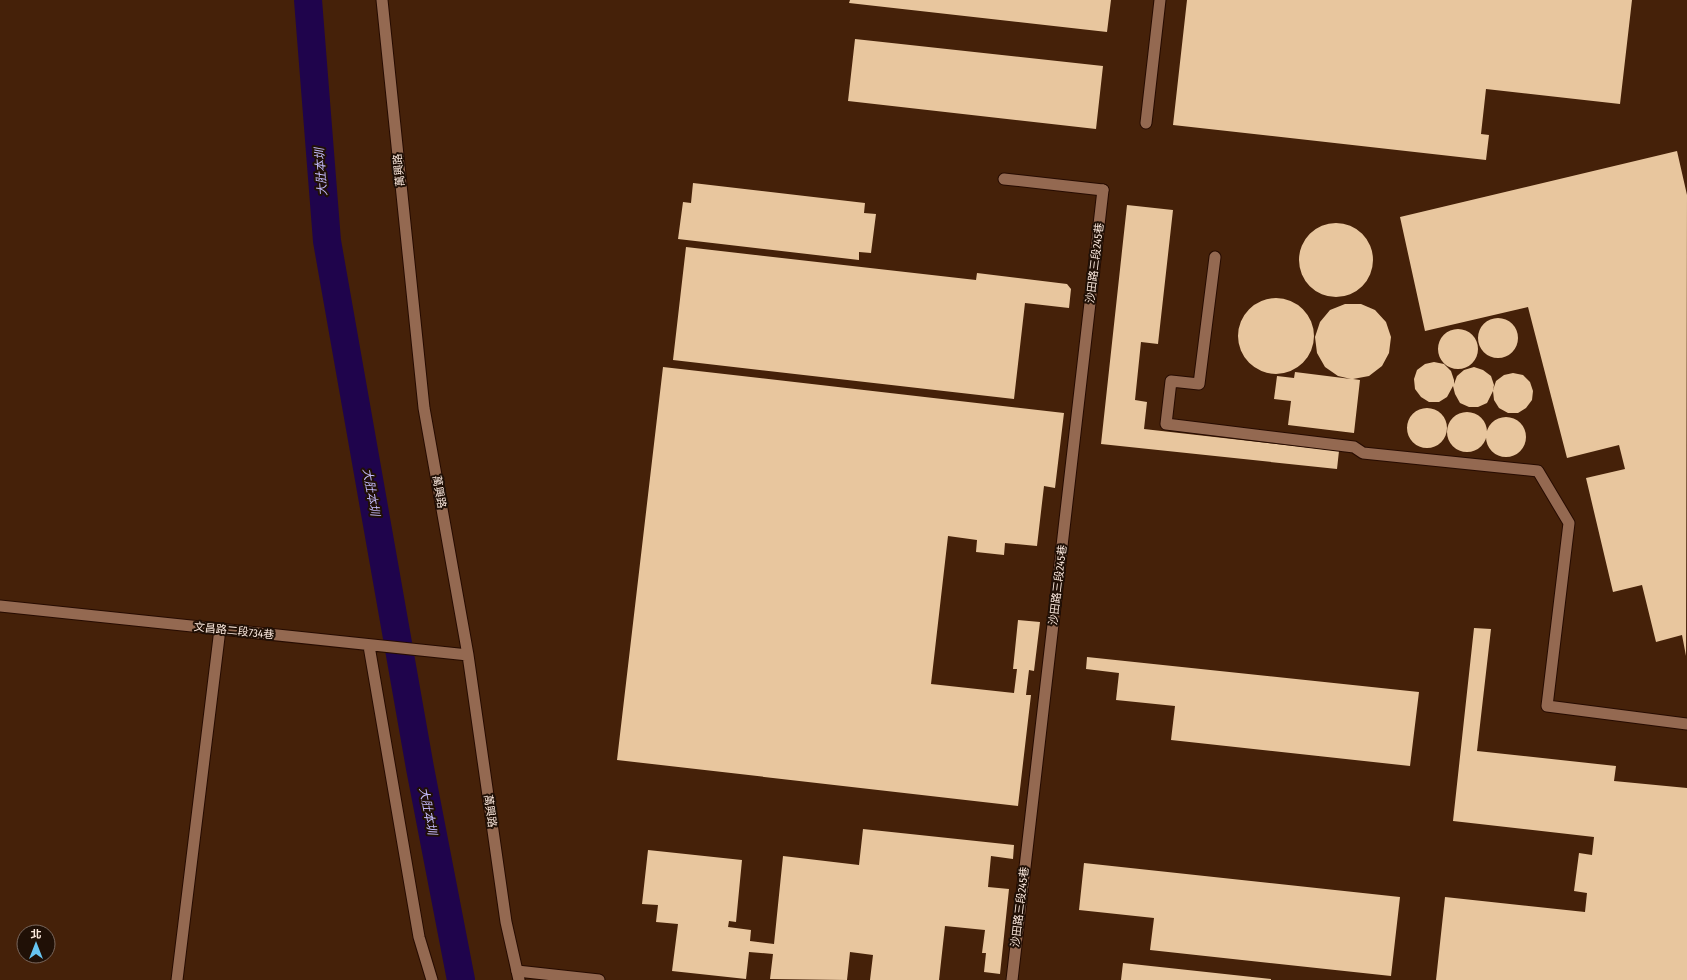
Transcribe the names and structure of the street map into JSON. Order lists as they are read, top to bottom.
{
  "streets": {
    "street": ["萬興路", "沙田路三段245巷", "文昌路二段734巷"]
  },
  "crossings": [
    ["萬興路", "文昌路二段734巷"]
  ],
  "water": ["大肚本圳"],
  "north": "top"
}
